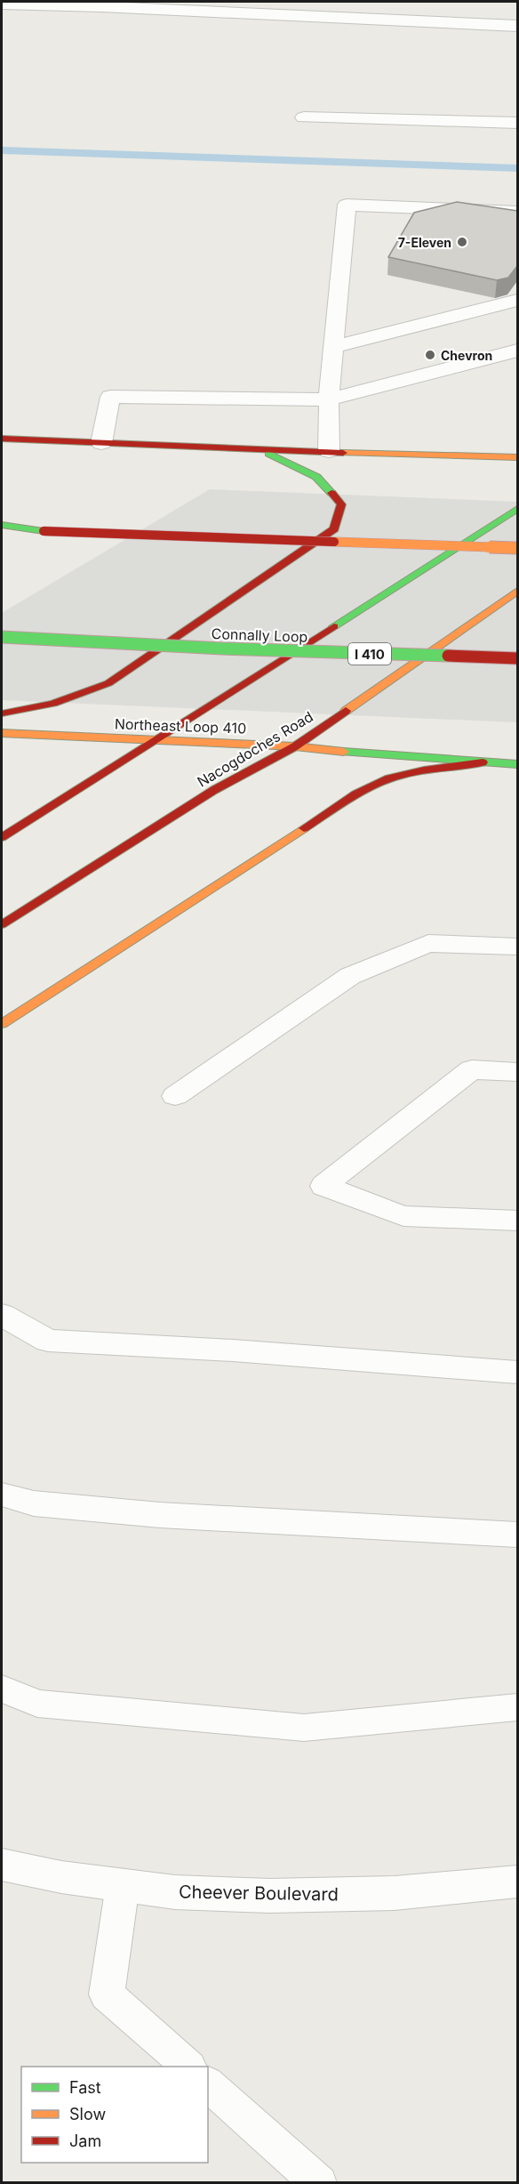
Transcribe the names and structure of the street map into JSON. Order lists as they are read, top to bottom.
{
  "streets": {
    "main road": [
      "Connally Loop",
      "I 410",
      "Northeast Loop 410",
      "Nacogdoches Road"
    ],
    "street": ["Cheever Boulevard"]
  },
  "crossings": [
    ["Northeast Loop 410", "Nacogdoches Road"]
  ],
  "places": ["7-Eleven", "Chevron"],
  "legend": ["Fast", "Slow", "Jam"]
}
